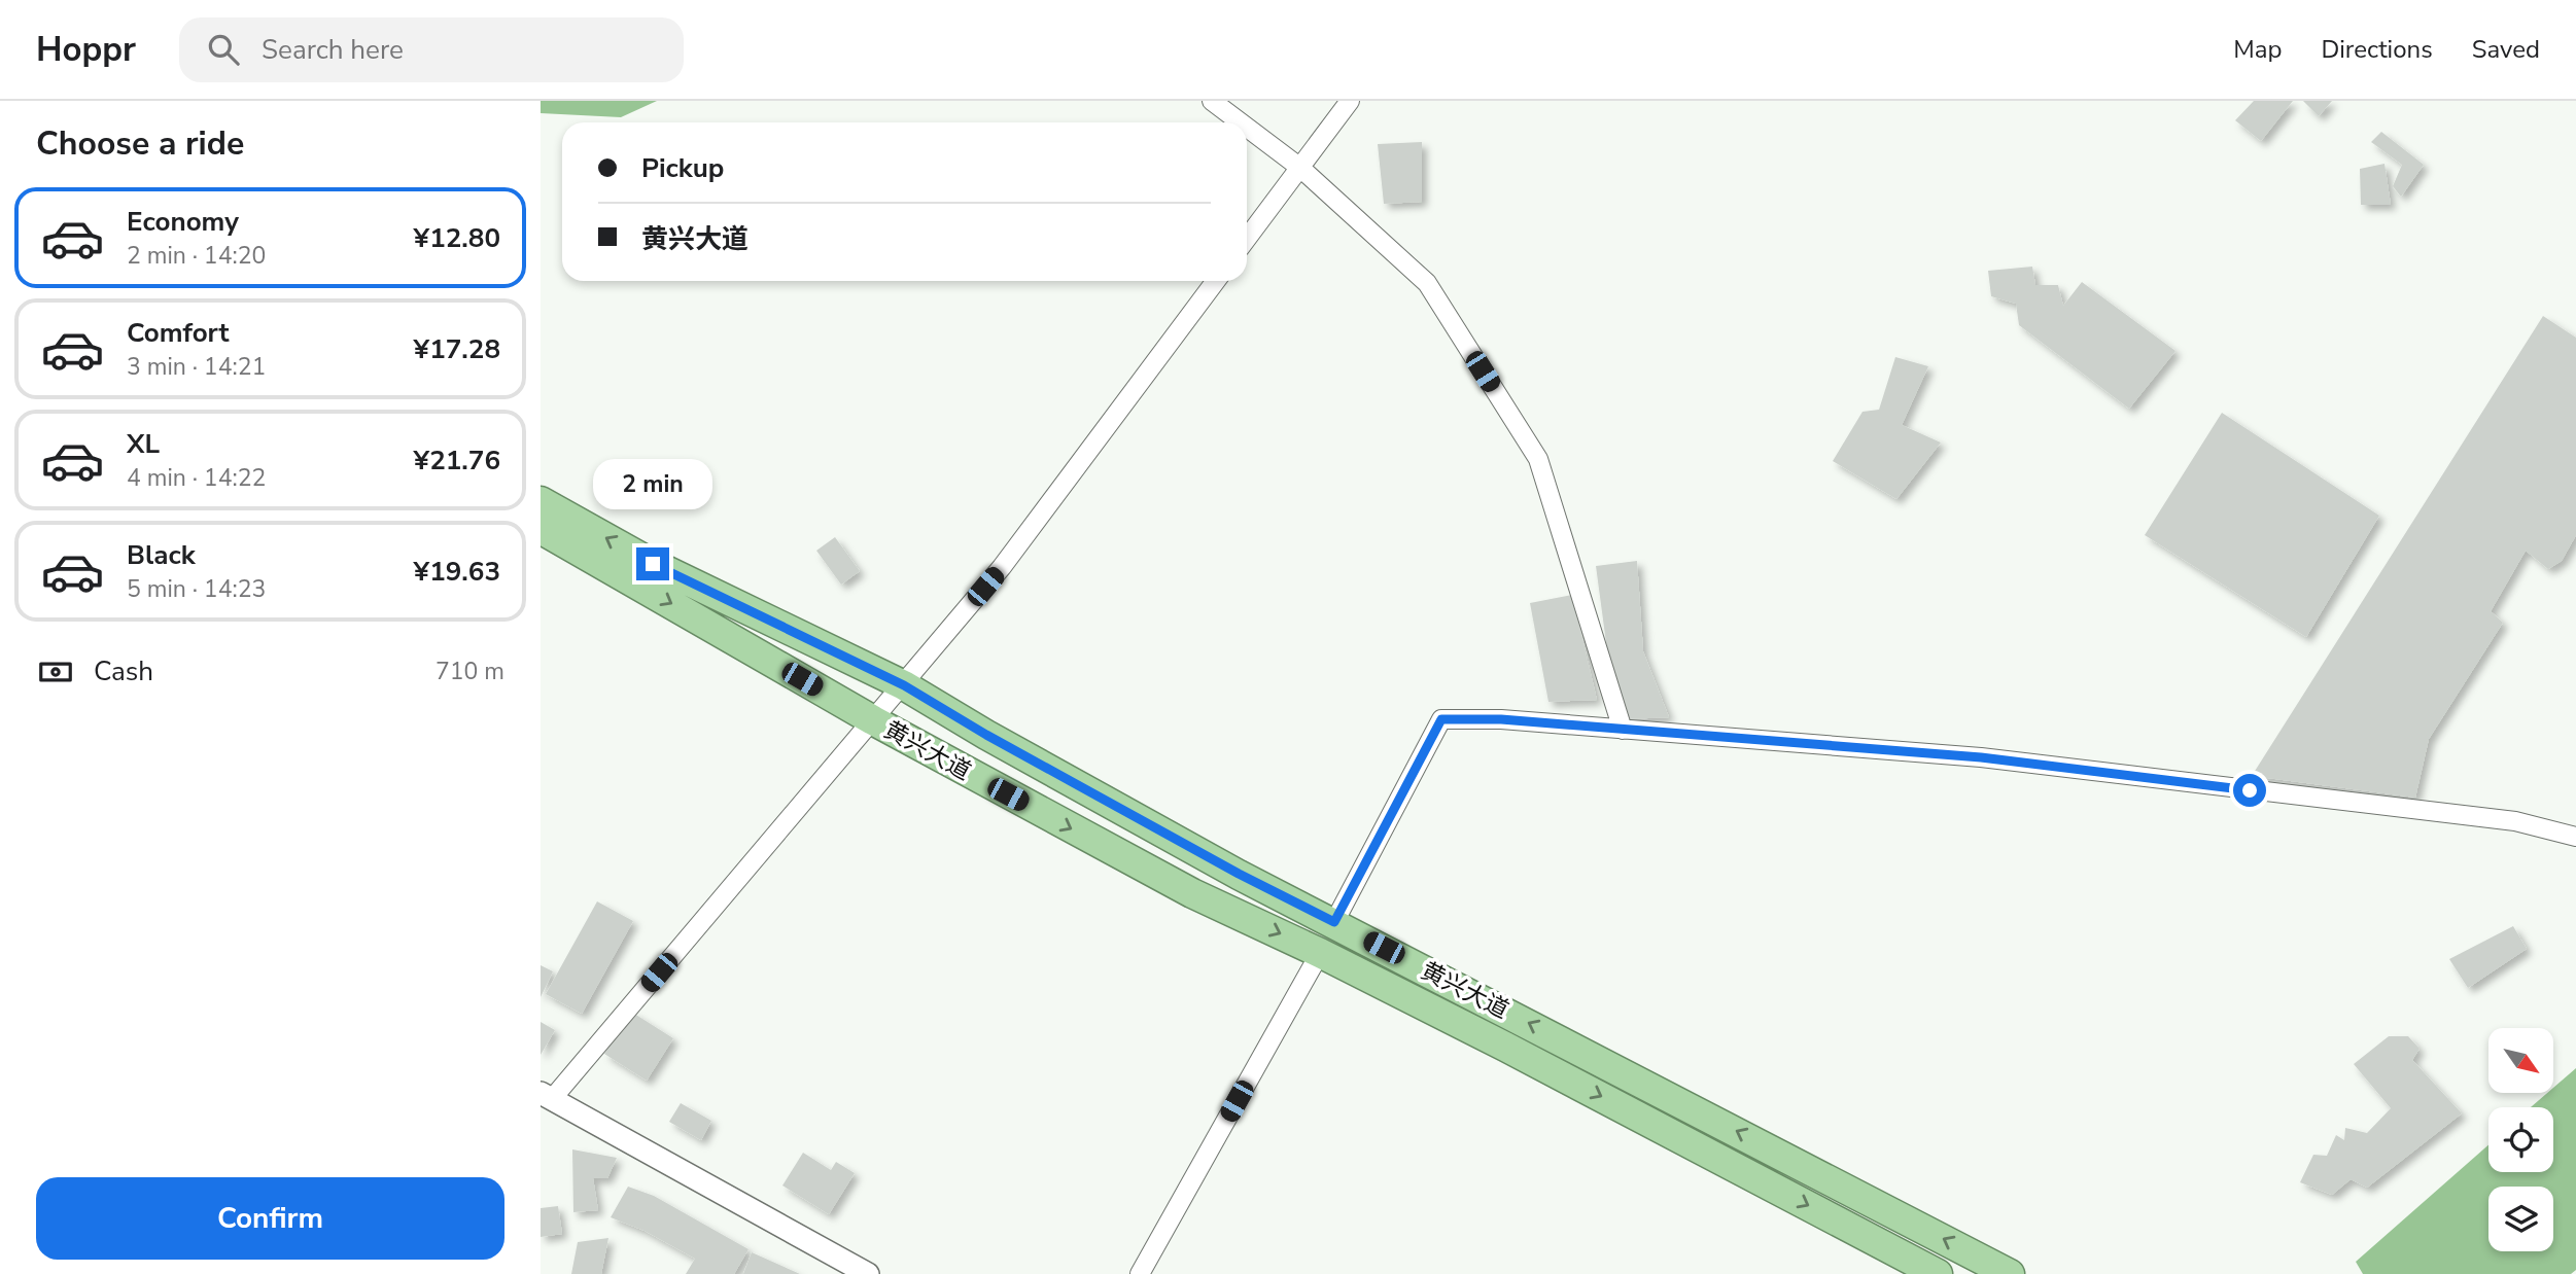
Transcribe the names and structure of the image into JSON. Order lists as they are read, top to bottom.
{
  "streets": {
    "highway": ["黄兴大道"]
  },
  "north": "bottom right",
  "page": {
    "header": "Hoppr",
    "search": "Search here",
    "nav": ["Map", "Directions", "Saved"],
    "heading": "Choose a ride",
    "banner": ["Pickup", "黄兴大道"],
    "list": [
      {
        "name": "Economy",
        "note": "2 min · 14:20",
        "value": "¥12.80"
      },
      {
        "name": "Comfort",
        "note": "3 min · 14:21",
        "value": "¥17.28"
      },
      {
        "name": "XL",
        "note": "4 min · 14:22",
        "value": "¥21.76"
      },
      {
        "name": "Black",
        "note": "5 min · 14:23",
        "value": "¥19.63"
      }
    ],
    "bubble": "2 min",
    "pay": ["Cash", "710 m"],
    "buttons": "Confirm"
  }
}
